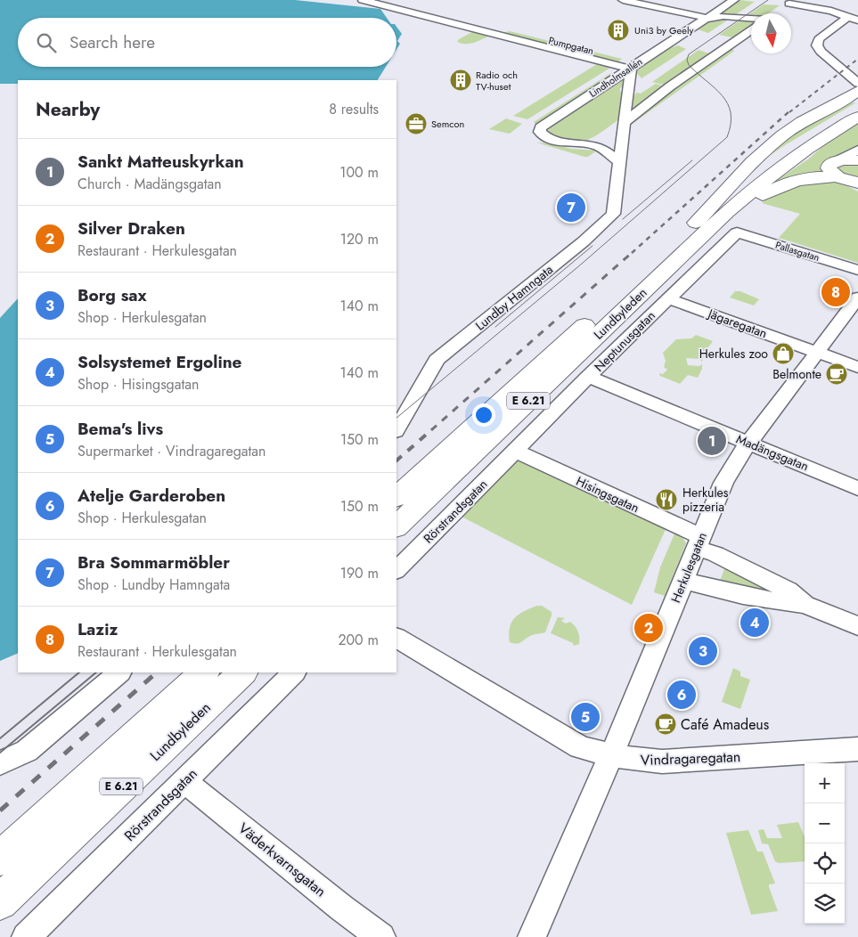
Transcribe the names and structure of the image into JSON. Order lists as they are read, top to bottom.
{
  "streets": {
    "main road": ["Lundbyleden", "E 6.21"],
    "street": [
      "Pumpgatan",
      "Lindholmsallén",
      "Pallasgatan",
      "Lundby Hamngata",
      "Jägaregatan",
      "Neptunusgatan",
      "Madängsgatan",
      "Hisingsgatan",
      "Rörstrandsgatan",
      "Herkulesgatan",
      "Vindragaregatan",
      "Väderkvarnsgatan"
    ]
  },
  "crossings": [
    ["Pumpgatan", "Lindholmsallén"],
    ["Lindholmsallén", "Lundby Hamngata"],
    ["Pallasgatan", "Neptunusgatan"],
    ["Jägaregatan", "Neptunusgatan"],
    ["Jägaregatan", "Herkulesgatan"],
    ["Neptunusgatan", "Madängsgatan"],
    ["Neptunusgatan", "Hisingsgatan"],
    ["Neptunusgatan", "Rörstrandsgatan"],
    ["Madängsgatan", "Herkulesgatan"],
    ["Hisingsgatan", "Rörstrandsgatan"],
    ["Hisingsgatan", "Herkulesgatan"],
    ["Rörstrandsgatan", "Väderkvarnsgatan"],
    ["Herkulesgatan", "Vindragaregatan"]
  ],
  "places": {
    "building": ["Uni3 by Geely", "Radio och TV-huset"],
    "office": ["Semcon"],
    "shop": ["Herkules zoo"],
    "cafe": ["Belmonte", "Café Amadeus"],
    "restaurant": ["Herkules pizzeria"]
  },
  "north": "bottom",
  "page": {
    "search": "Search here",
    "heading": ["Nearby", "8 results"],
    "list": [
      {
        "mark": "1",
        "name": "Sankt Matteuskyrkan",
        "note": "Church · Madängsgatan",
        "value": "100 m"
      },
      {
        "mark": "2",
        "name": "Silver Draken",
        "note": "Restaurant · Herkulesgatan",
        "value": "120 m"
      },
      {
        "mark": "3",
        "name": "Borg sax",
        "note": "Shop · Herkulesgatan",
        "value": "140 m"
      },
      {
        "mark": "4",
        "name": "Solsystemet Ergoline",
        "note": "Shop · Hisingsgatan",
        "value": "140 m"
      },
      {
        "mark": "5",
        "name": "Bema's livs",
        "note": "Supermarket · Vindragaregatan",
        "value": "150 m"
      },
      {
        "mark": "6",
        "name": "Atelje Garderoben",
        "note": "Shop · Herkulesgatan",
        "value": "150 m"
      },
      {
        "mark": "7",
        "name": "Bra Sommarmöbler",
        "note": "Shop · Lundby Hamngata",
        "value": "190 m"
      },
      {
        "mark": "8",
        "name": "Laziz",
        "note": "Restaurant · Herkulesgatan",
        "value": "200 m"
      }
    ],
    "pins": [
      "7",
      "8",
      "1",
      "4",
      "2",
      "3",
      "6",
      "5"
    ],
    "map_buttons": ["+", "−"]
  }
}
